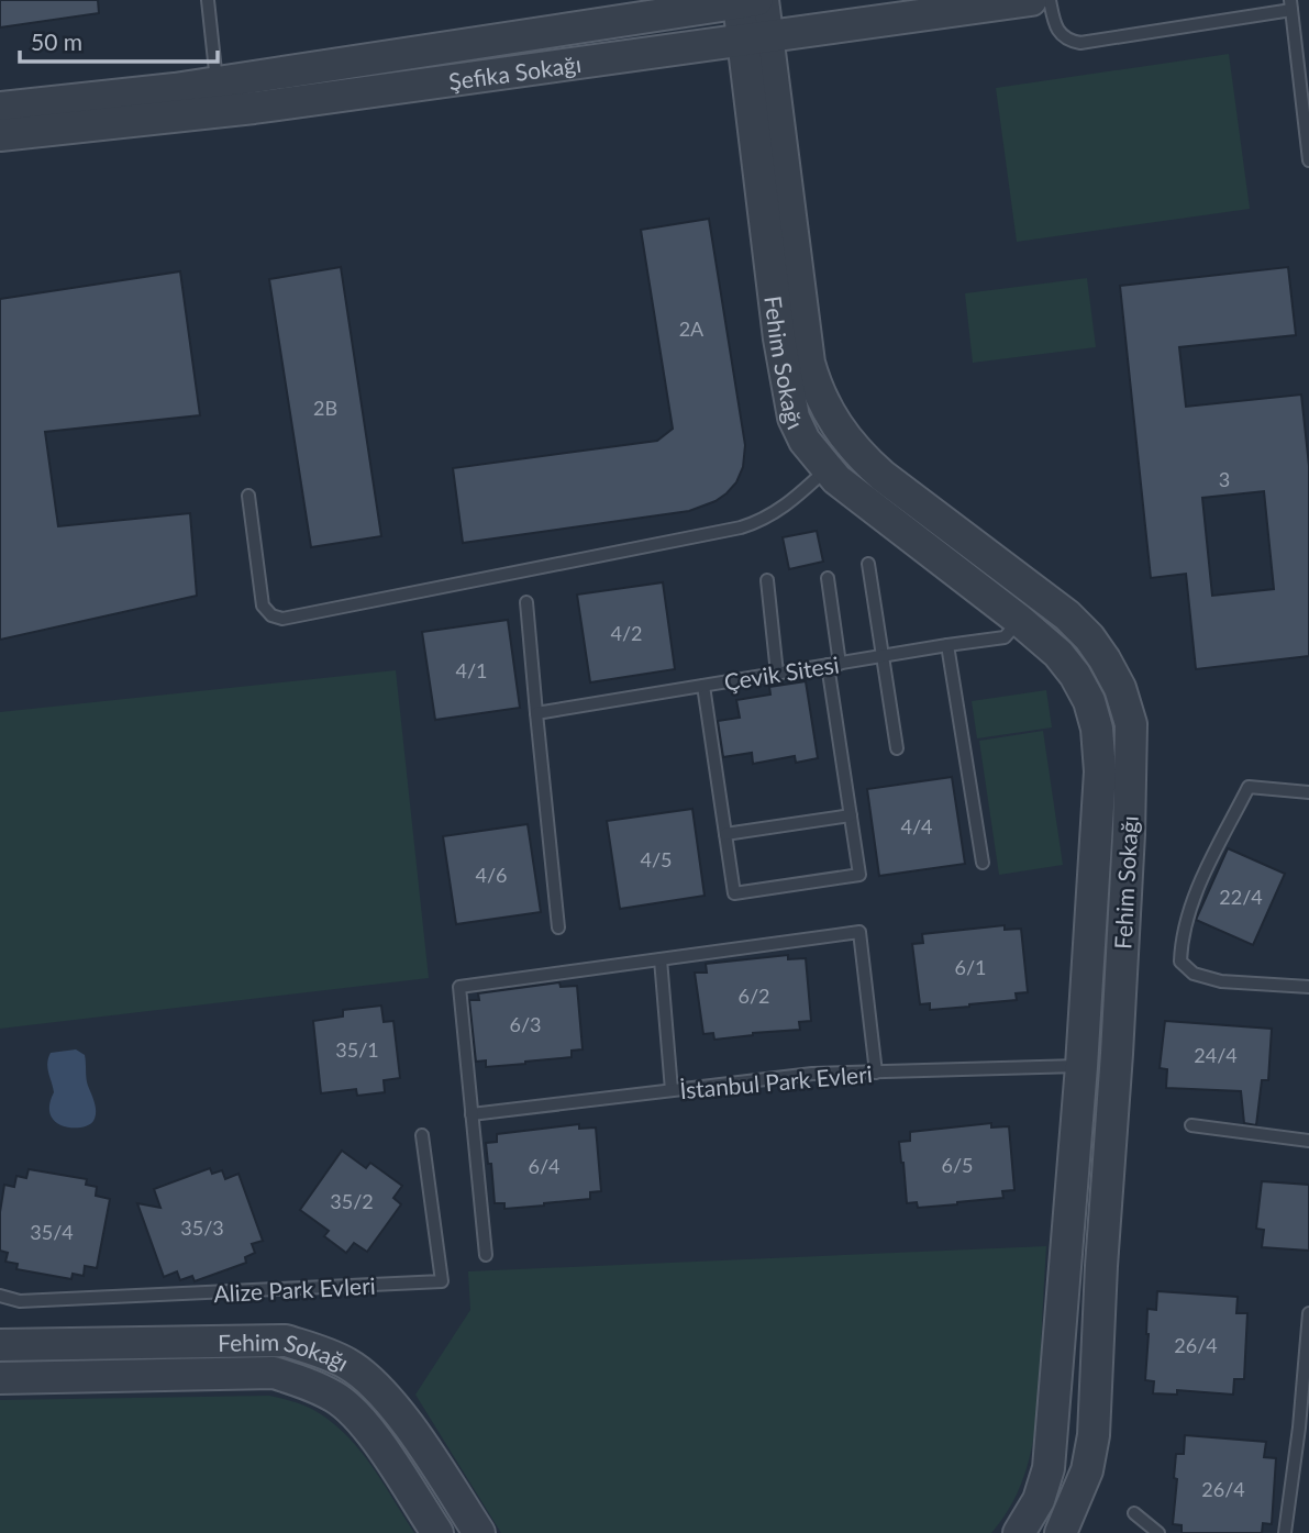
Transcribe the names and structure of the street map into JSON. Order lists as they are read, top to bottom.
{
  "streets": {
    "street": ["Şefika Sokağı", "Fehim Sokağı"],
    "lane": ["Çevik Sitesi", "İstanbul Park Evleri", "Alize Park Evleri"]
  },
  "crossings": [
    ["Şefika Sokağı", "Fehim Sokağı"],
    ["Fehim Sokağı", "Çevik Sitesi"],
    ["Fehim Sokağı", "İstanbul Park Evleri"]
  ],
  "house_numbers": [
    "2A",
    "2B",
    "3",
    "4/2",
    "4/1",
    "4/4",
    "4/5",
    "4/6",
    "22/4",
    "6/1",
    "6/2",
    "6/3",
    "35/1",
    "24/4",
    "6/5",
    "6/4",
    "35/2",
    "35/3",
    "35/4",
    "26/4",
    "26/4"
  ],
  "scale_bar": "50 m"
}
